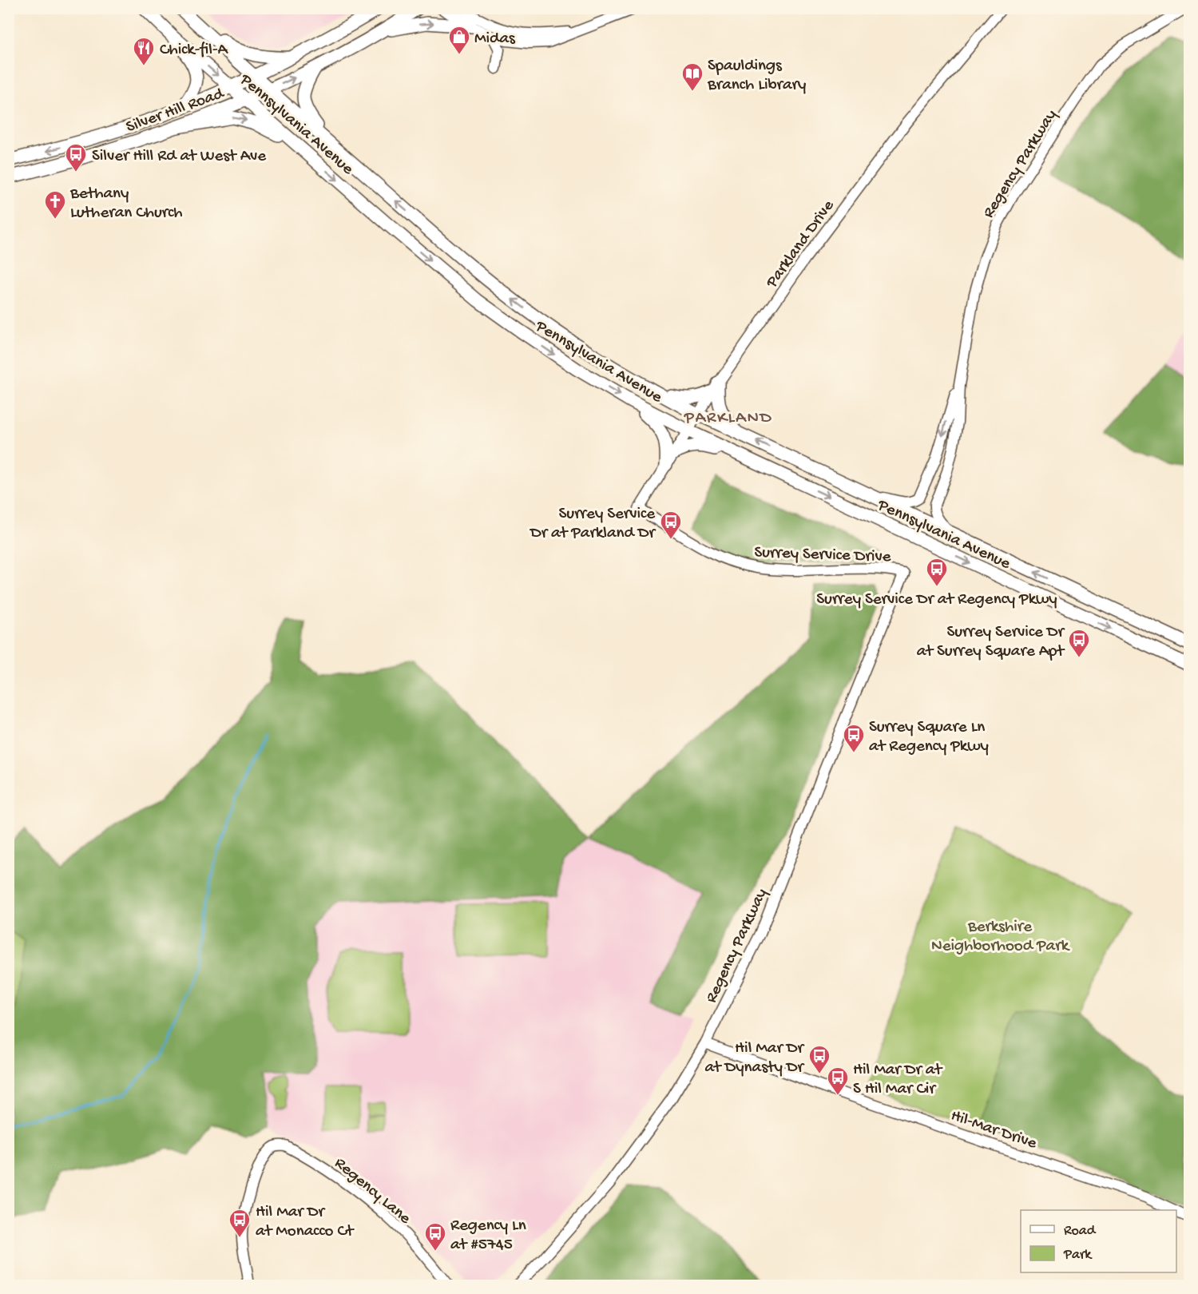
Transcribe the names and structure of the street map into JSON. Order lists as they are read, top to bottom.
{
  "streets": {
    "main road": ["Silver Hill Road", "Pennsylvania Avenue"],
    "street": [
      "Regency Parkway",
      "Parkland Drive",
      "Surrey Service Drive",
      "Hil-Mar Drive",
      "Regency Lane"
    ]
  },
  "crossings": [
    ["Silver Hill Road", "Pennsylvania Avenue"],
    ["Pennsylvania Avenue", "Regency Parkway"],
    ["Pennsylvania Avenue", "Parkland Drive"],
    ["Regency Parkway", "Surrey Service Drive"],
    ["Regency Parkway", "Hil-Mar Drive"],
    ["Parkland Drive", "Surrey Service Drive"]
  ],
  "districts": ["PARKLAND"],
  "parks": ["Berkshire Neighborhood Park"],
  "places": {
    "shop": ["Midas"],
    "restaurant": ["Chick-fil-A"],
    "library": ["Spauldings Branch Library"],
    "bus stop": [
      "Silver Hill Rd at West Ave",
      "Surrey Service Dr at Parkland Dr",
      "Surrey Service Dr at Regency Pkwy",
      "Surrey Service Dr at Surrey Square Apt",
      "Surrey Square Ln at Regency Pkwy",
      "Hil Mar Dr at Dynasty Dr",
      "Hil Mar Dr at S Hil Mar Cir",
      "Hil Mar Dr at Monacco Ct",
      "Regency Ln at #5745"
    ],
    "church": ["Bethany Lutheran Church"]
  },
  "legend": ["Road", "Park"]
}
